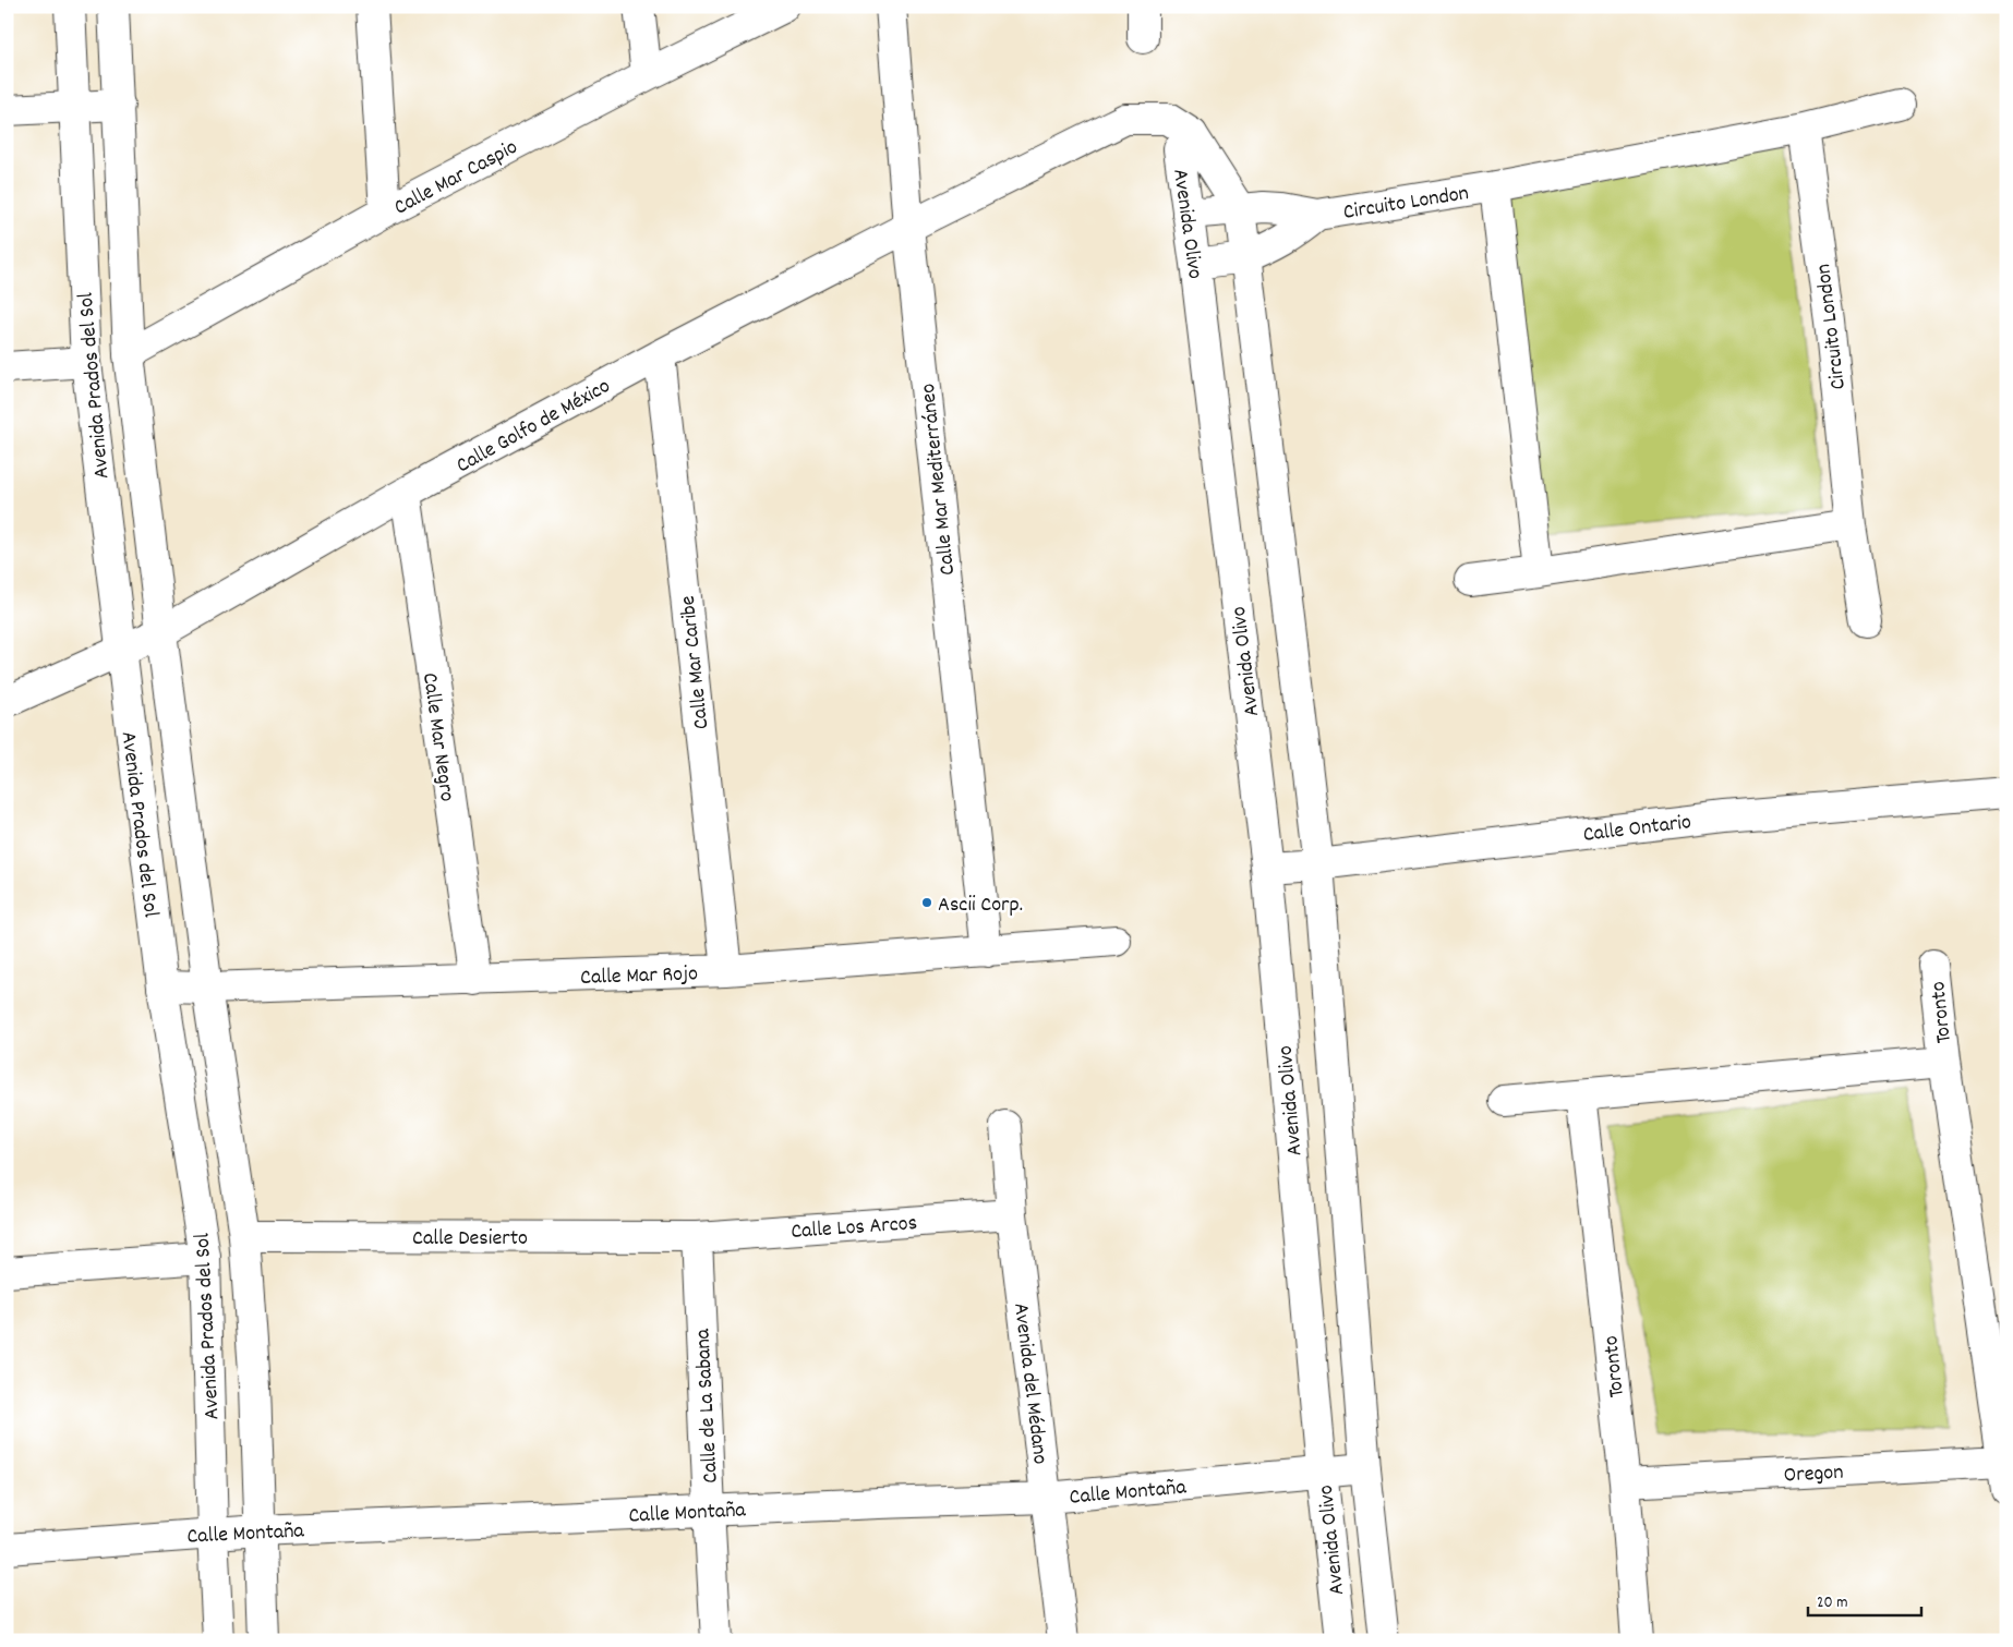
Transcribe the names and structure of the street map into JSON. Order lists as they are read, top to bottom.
{
  "streets": {
    "street": [
      "Calle Mar Caspio",
      "Circuito London",
      "Avenida Olivo",
      "Avenida Prados del Sol",
      "Calle Golfo de México",
      "Calle Mar Mediterráneo",
      "Calle Mar Caribe",
      "Calle Mar Negro",
      "Calle Ontario",
      "Calle Mar Rojo",
      "Toronto",
      "Calle Los Arcos",
      "Calle Desierto",
      "Avenida del Médano",
      "Calle de La Sabana",
      "Oregon",
      "Calle Montaña"
    ]
  },
  "crossings": [
    ["Calle Mar Caspio", "Avenida Prados del Sol"],
    ["Circuito London", "Avenida Olivo"],
    ["Avenida Olivo", "Calle Golfo de México"],
    ["Avenida Olivo", "Calle Ontario"],
    ["Avenida Olivo", "Calle Montaña"],
    ["Avenida Prados del Sol", "Calle Golfo de México"],
    ["Avenida Prados del Sol", "Calle Mar Rojo"],
    ["Avenida Prados del Sol", "Calle Desierto"],
    ["Avenida Prados del Sol", "Calle Montaña"],
    ["Calle Golfo de México", "Calle Mar Mediterráneo"],
    ["Calle Golfo de México", "Calle Mar Caribe"],
    ["Calle Golfo de México", "Calle Mar Negro"],
    ["Calle Mar Mediterráneo", "Calle Mar Rojo"],
    ["Calle Mar Caribe", "Calle Mar Rojo"],
    ["Calle Mar Negro", "Calle Mar Rojo"],
    ["Toronto", "Oregon"],
    ["Calle Los Arcos", "Calle Desierto"],
    ["Calle Los Arcos", "Avenida del Médano"],
    ["Calle Los Arcos", "Calle de La Sabana"],
    ["Calle Desierto", "Calle de La Sabana"],
    ["Avenida del Médano", "Calle Montaña"],
    ["Calle de La Sabana", "Calle Montaña"]
  ],
  "places": ["Ascii Corp."],
  "scale_bar": "20 m"
}
